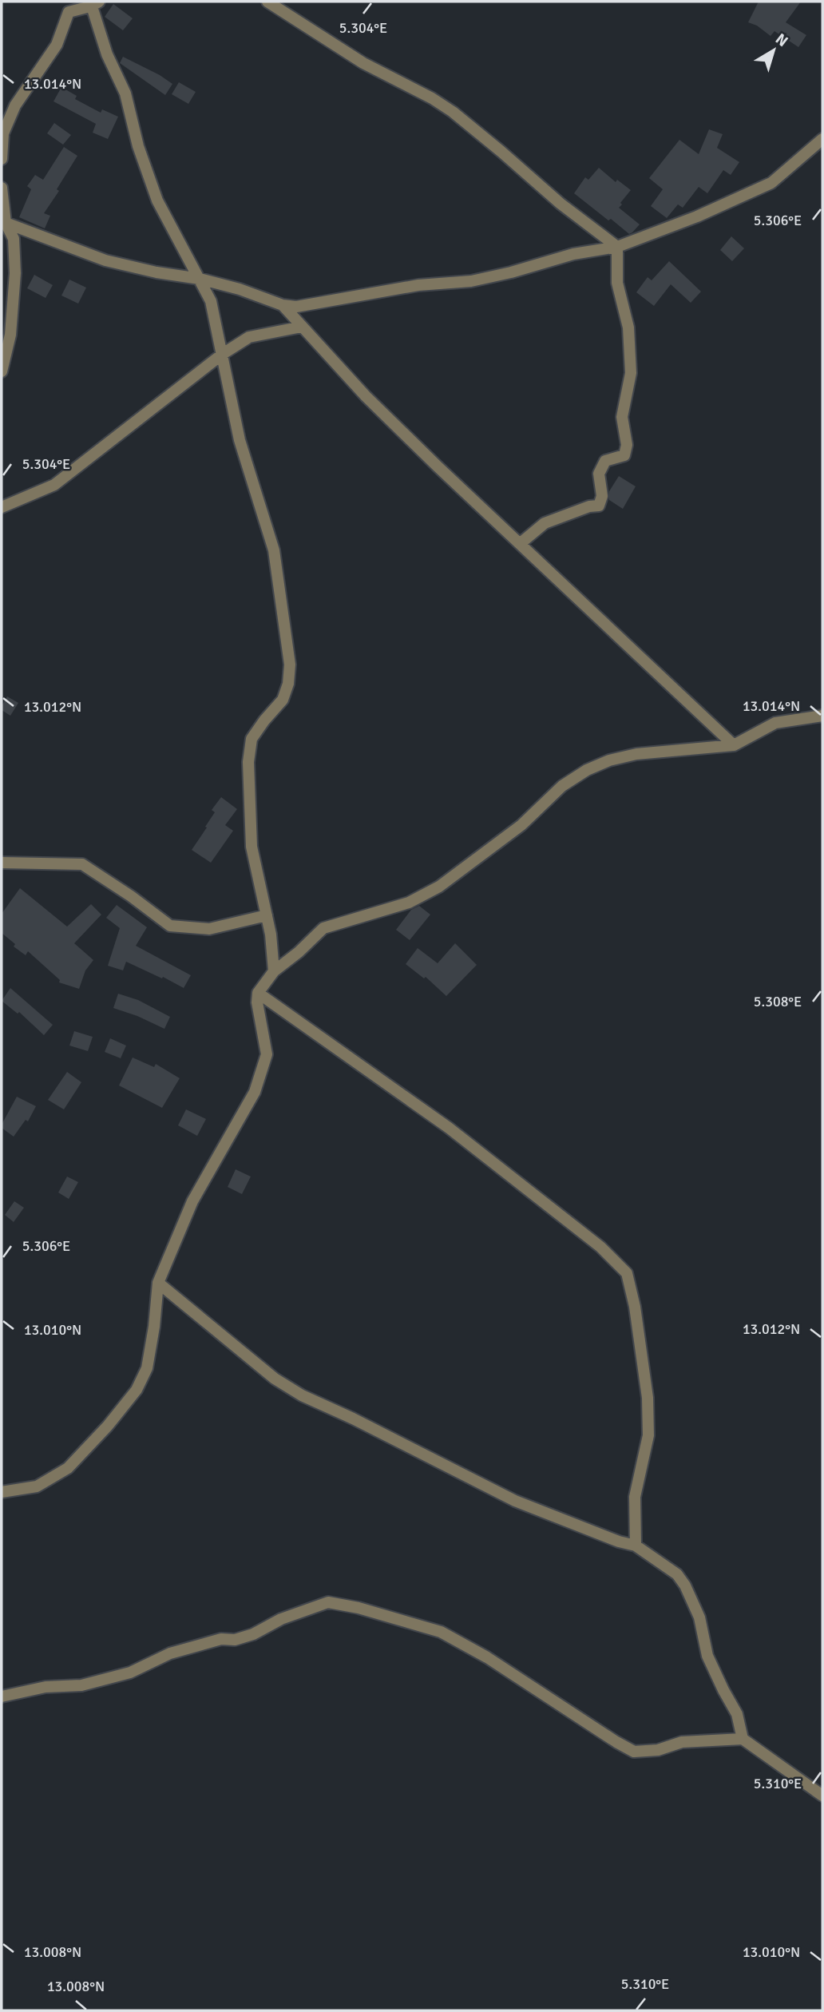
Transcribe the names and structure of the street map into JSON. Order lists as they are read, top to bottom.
{
  "north": "top right",
  "coordinates": [
    "5.304°E",
    "13.014°N",
    "5.306°E",
    "13.012°N",
    "5.308°E",
    "13.010°N",
    "5.310°E",
    "13.008°N"
  ]
}
